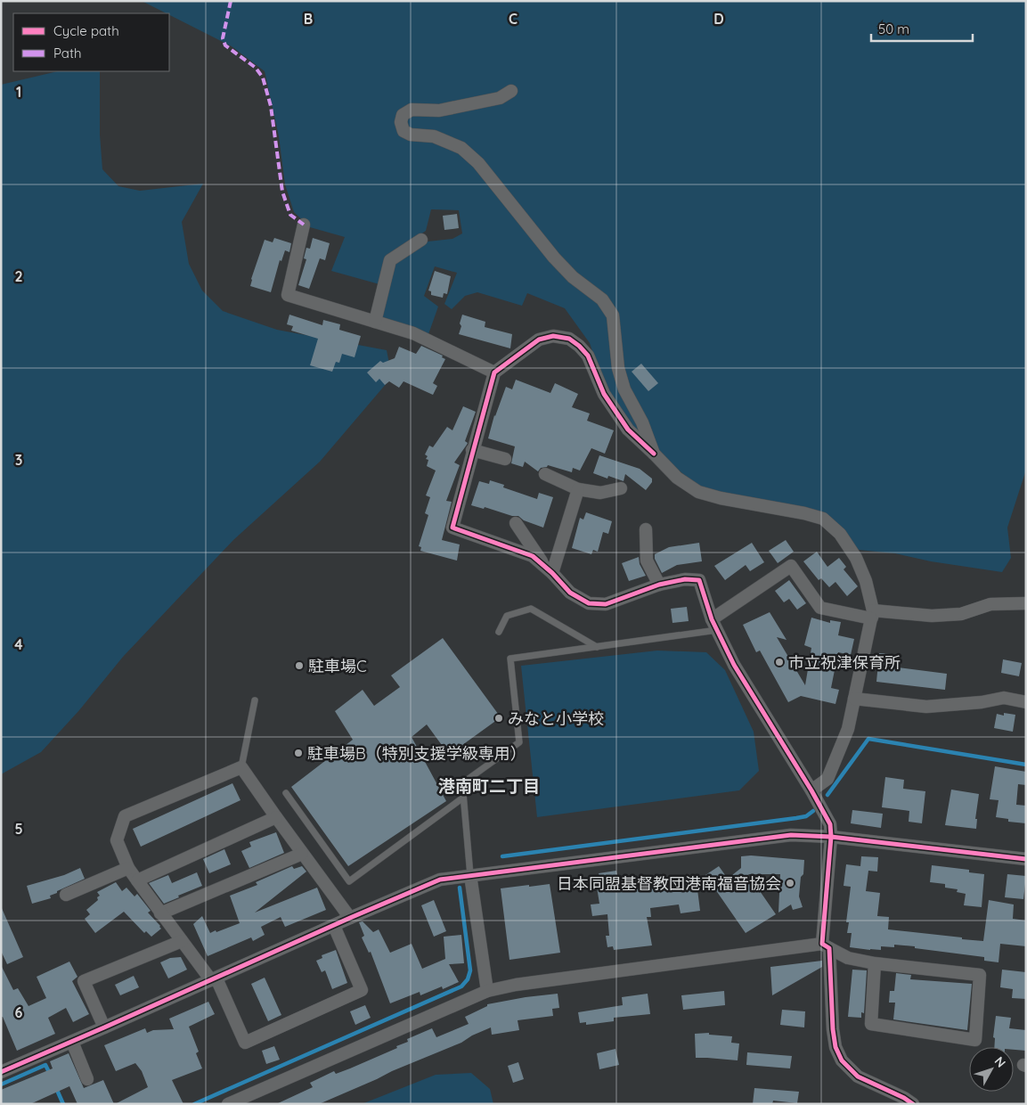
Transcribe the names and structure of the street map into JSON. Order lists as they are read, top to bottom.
{
  "districts": ["港南町二丁目"],
  "places": [
    "市立祝津保育所",
    "駐車場C",
    "みなと小学校",
    "駐車場B（特別支援学級専用）",
    "日本同盟基督教団港南福音協会"
  ],
  "legend": ["Cycle path", "Path"],
  "scale_bar": "50 m",
  "north": "top right",
  "grid": {
    "columns": ["B", "C", "D"],
    "rows": [
      "1",
      "2",
      "3",
      "4",
      "5",
      "6"
    ]
  }
}
